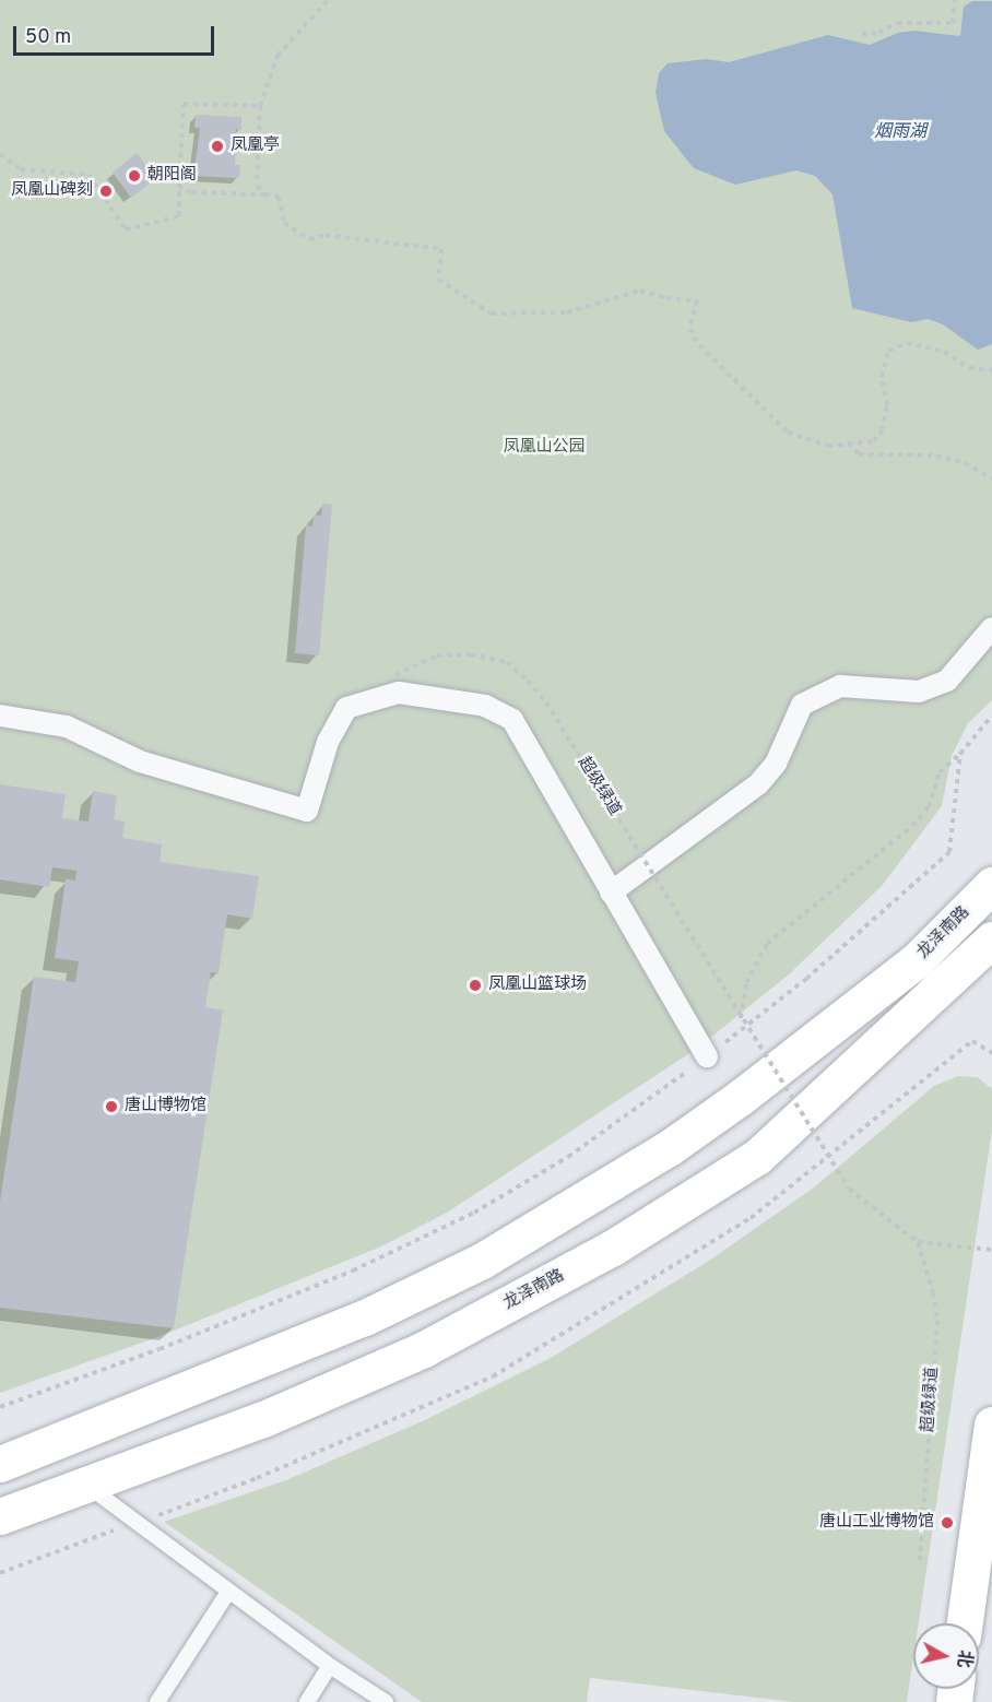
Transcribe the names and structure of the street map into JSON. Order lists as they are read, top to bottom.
{
  "streets": {
    "main road": ["龙泽南路"],
    "path": ["超级绿道"]
  },
  "water": ["烟雨湖"],
  "parks": ["凤凰山公园"],
  "places": [
    "凤凰亭",
    "朝阳阁",
    "凤凰山碑刻",
    "凤凰山篮球场",
    "唐山博物馆",
    "唐山工业博物馆"
  ],
  "scale_bar": "50 m",
  "north": "right"
}
